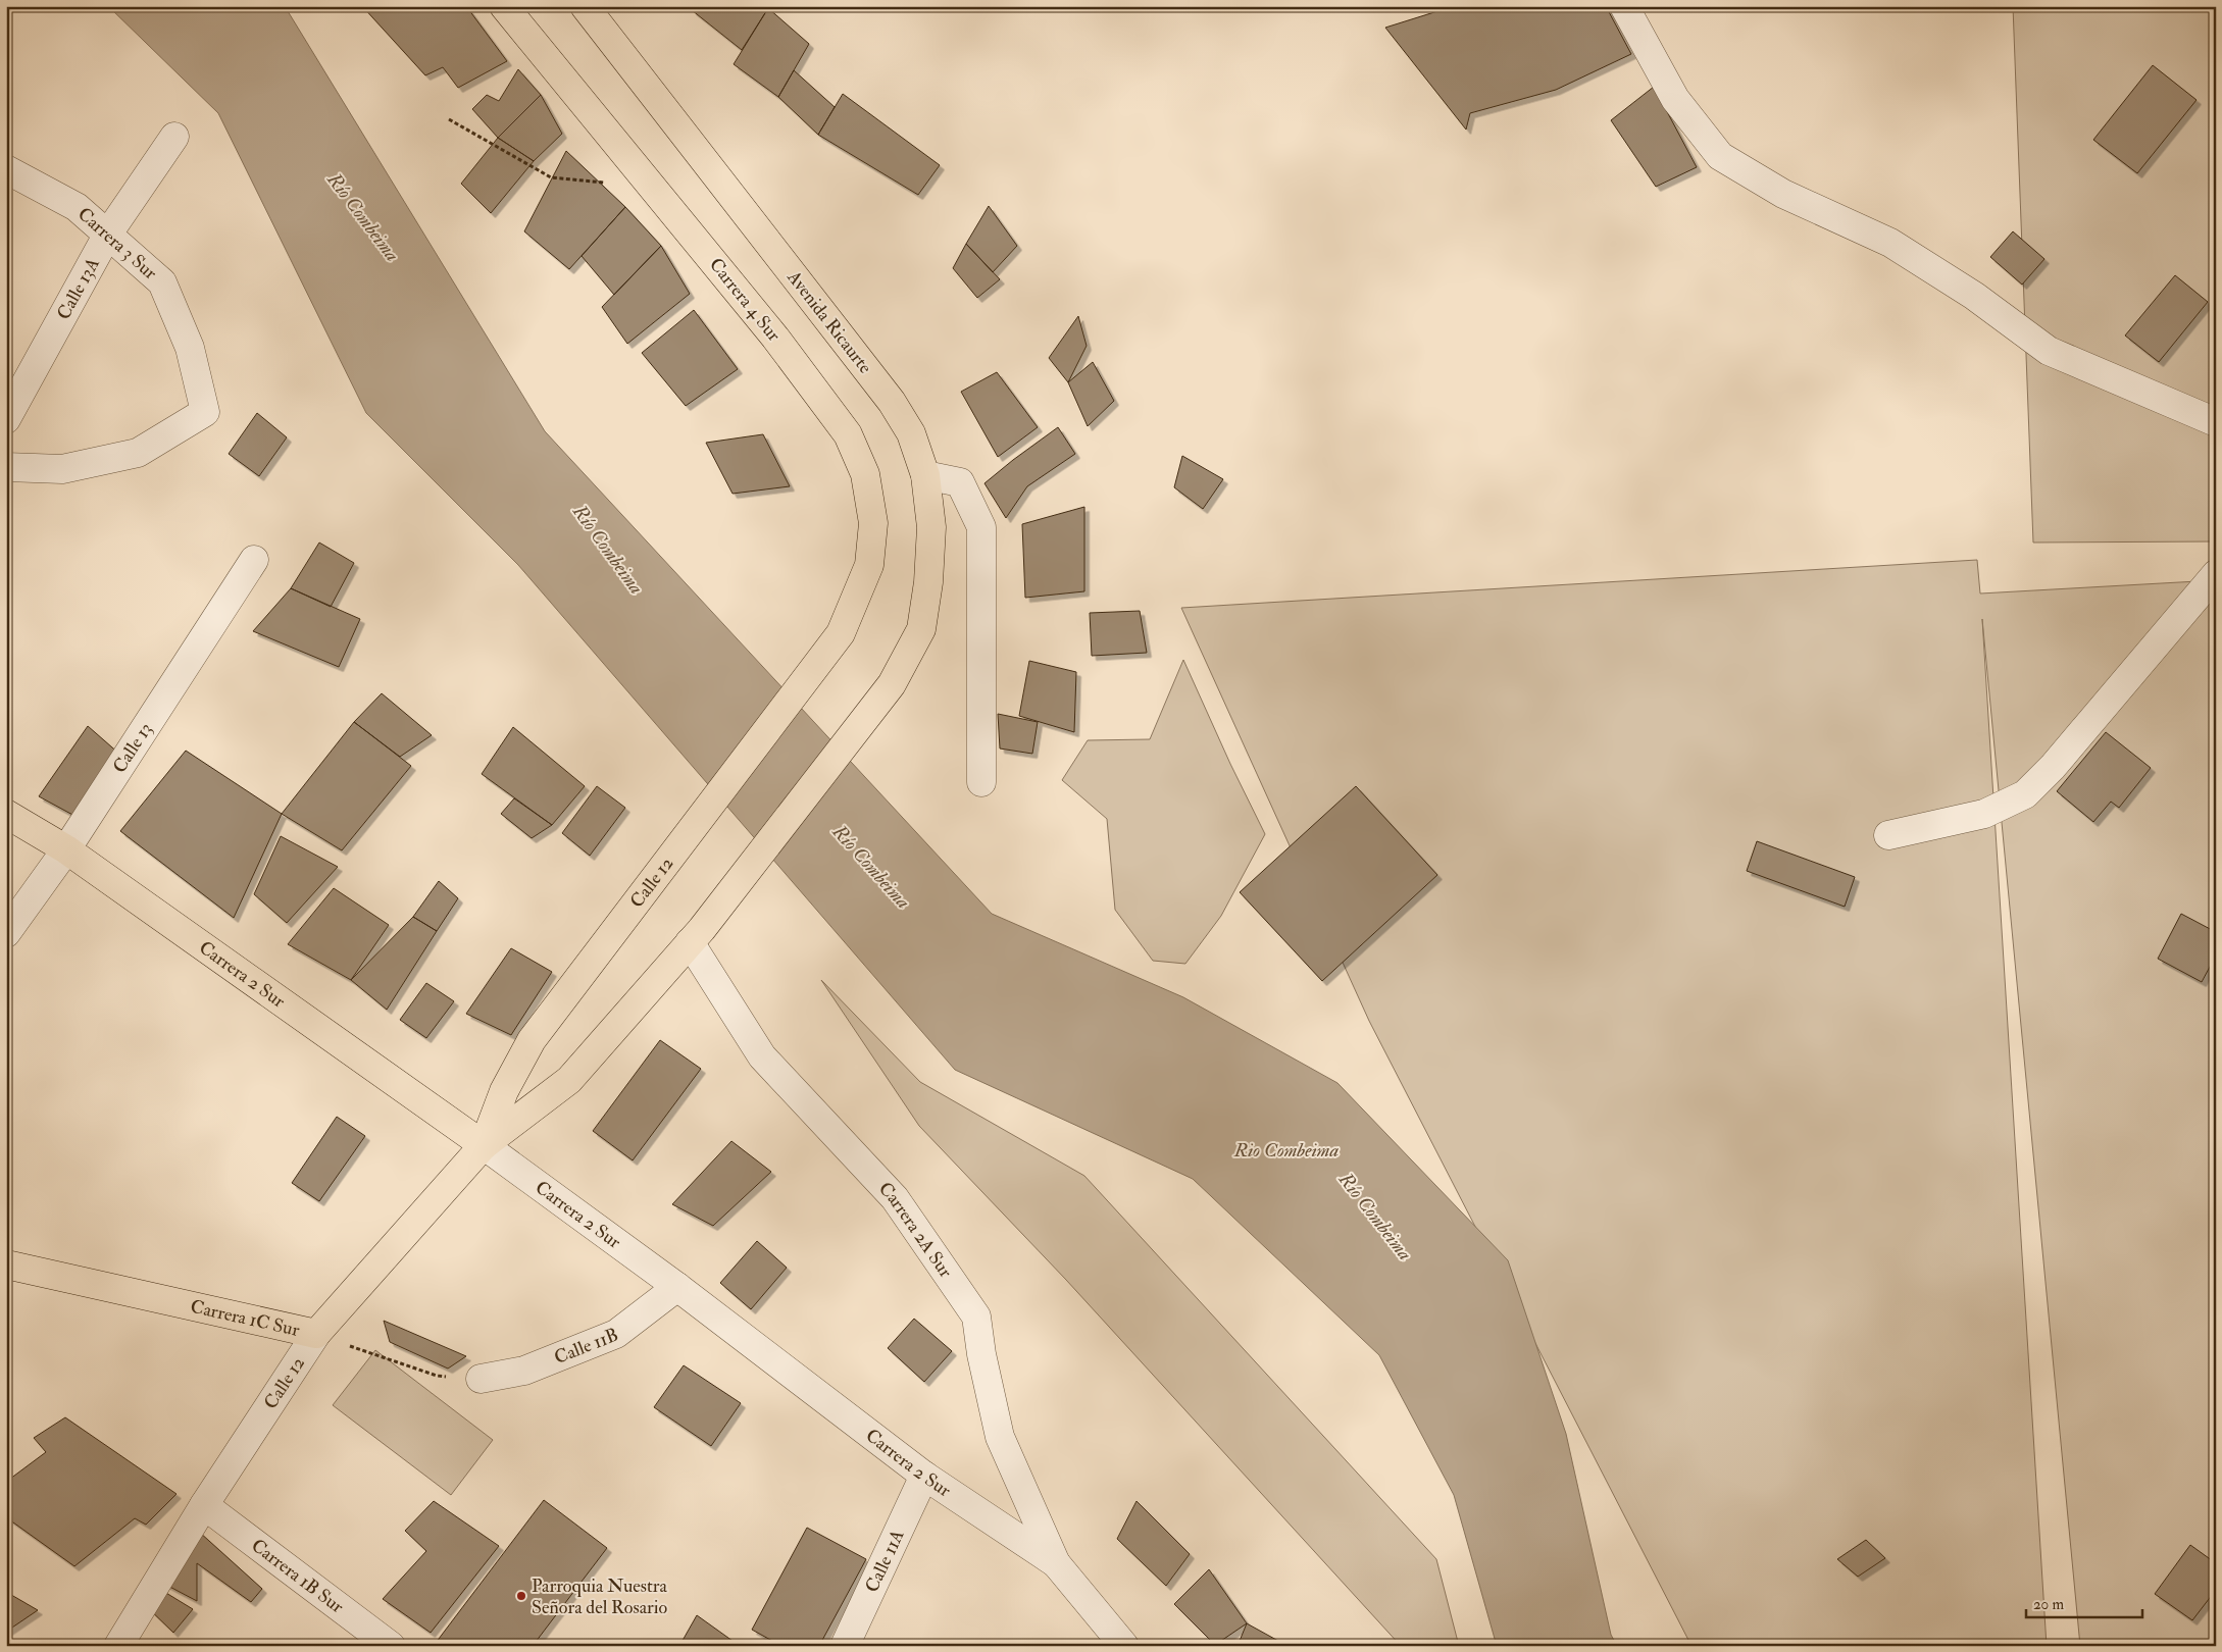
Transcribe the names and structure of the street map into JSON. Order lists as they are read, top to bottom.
{
  "streets": {
    "main road": [
      "Carrera 4 Sur",
      "Avenida Ricaurte",
      "Calle 12",
      "Carrera 2 Sur",
      "Carrera 1C Sur"
    ],
    "street": [
      "Carrera 3 Sur",
      "Calle 13A",
      "Calle 13",
      "Carrera 2A Sur",
      "Calle 11B",
      "Calle 11A",
      "Carrera 1B Sur"
    ]
  },
  "crossings": [
    ["Carrera 3 Sur", "Calle 13A"],
    ["Carrera 4 Sur", "Calle 12"],
    ["Avenida Ricaurte", "Calle 12"],
    ["Calle 13", "Carrera 2 Sur"],
    ["Calle 12", "Carrera 2 Sur"],
    ["Calle 12", "Carrera 2A Sur"],
    ["Calle 12", "Carrera 1C Sur"],
    ["Calle 12", "Carrera 1B Sur"],
    ["Carrera 2 Sur", "Carrera 2A Sur"],
    ["Carrera 2 Sur", "Calle 11B"],
    ["Carrera 2 Sur", "Calle 11A"],
    ["Carrera 1C Sur", "Calle 11B"]
  ],
  "water": ["Río Combeima", "Rio Combeima"],
  "places": ["Parroquia Nuestra Señora del Rosario"],
  "scale_bar": "20 m"
}
